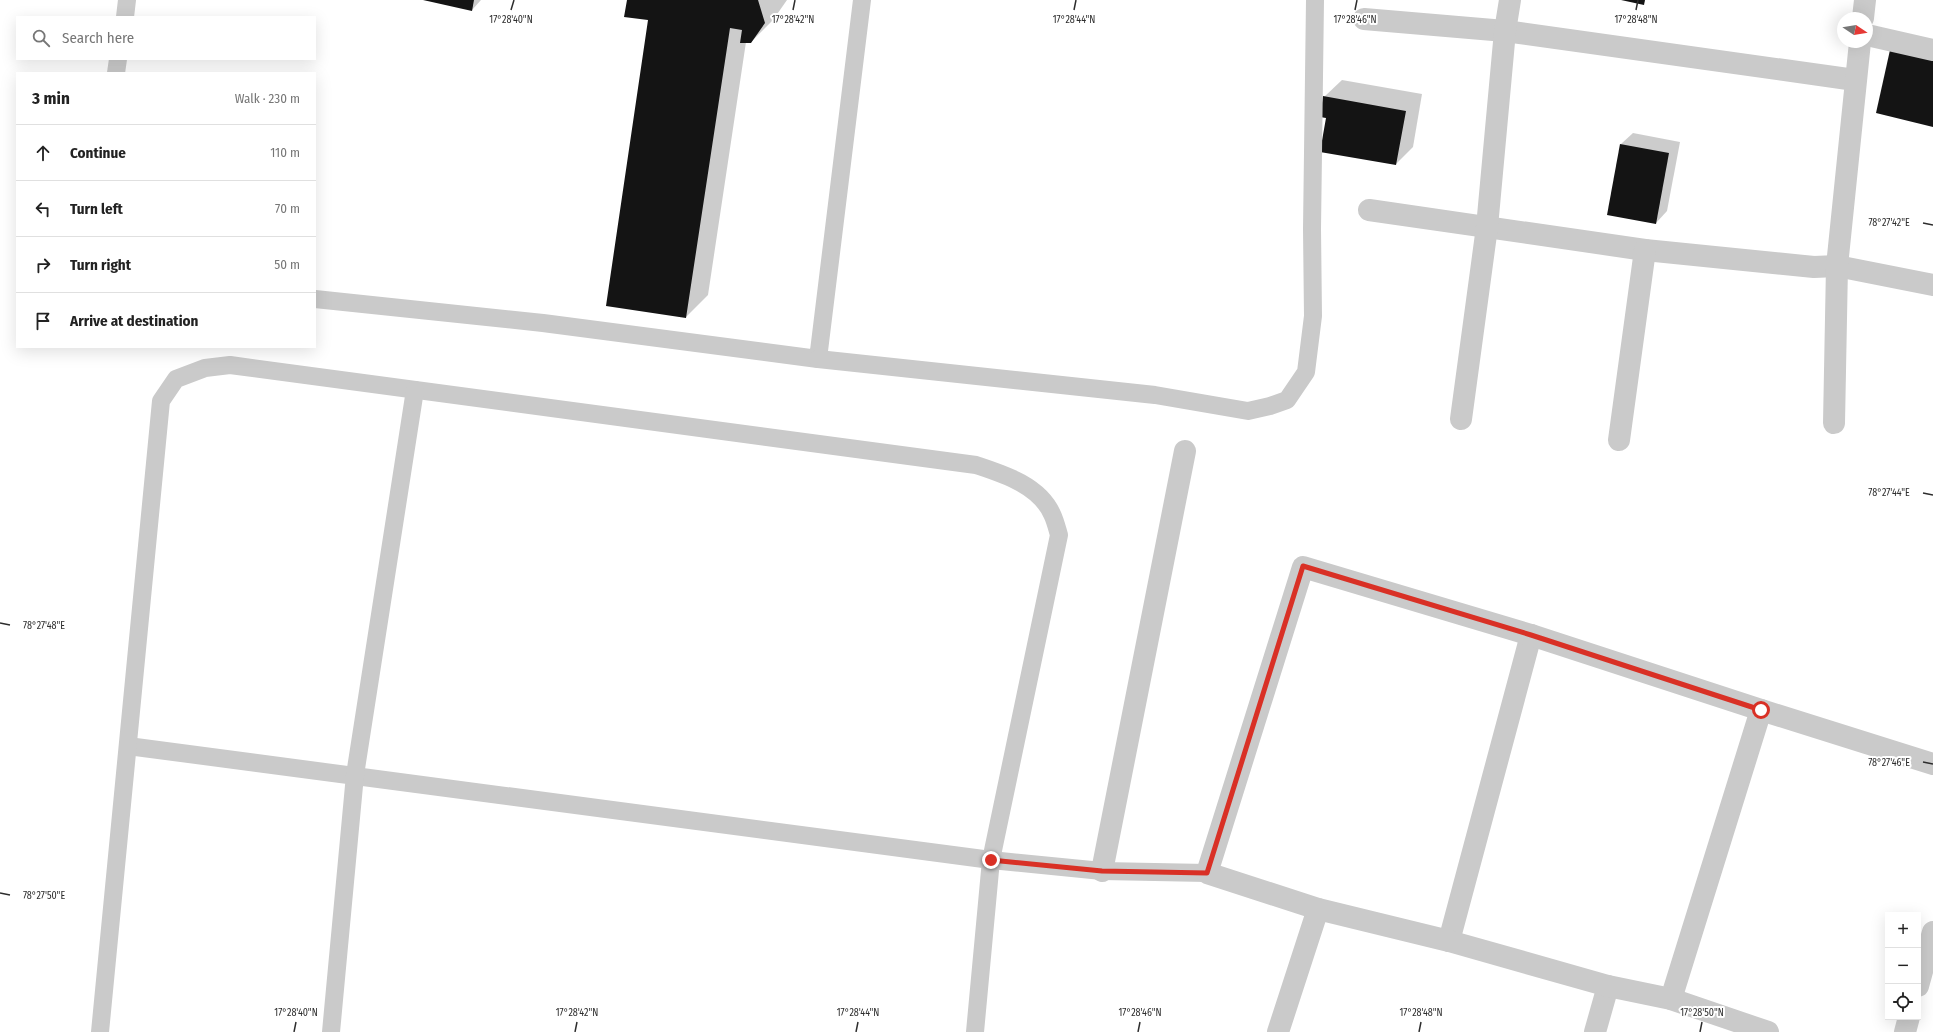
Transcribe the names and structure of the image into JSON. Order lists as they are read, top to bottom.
{
  "north": "right",
  "page": {
    "search": "Search here",
    "heading": ["3 min", "Walk · 230 m"],
    "list": [
      ["Continue", "110 m"],
      ["Turn left", "70 m"],
      ["Turn right", "50 m"],
      "Arrive at destination"
    ],
    "map_buttons": ["+", "−"]
  },
  "coordinates": [
    "17°28'40\"N",
    "17°28'42\"N",
    "17°28'44\"N",
    "17°28'46\"N",
    "17°28'48\"N",
    "78°27'42\"E",
    "78°27'44\"E",
    "78°27'48\"E",
    "78°27'46\"E",
    "78°27'50\"E",
    "17°28'50\"N"
  ]
}
